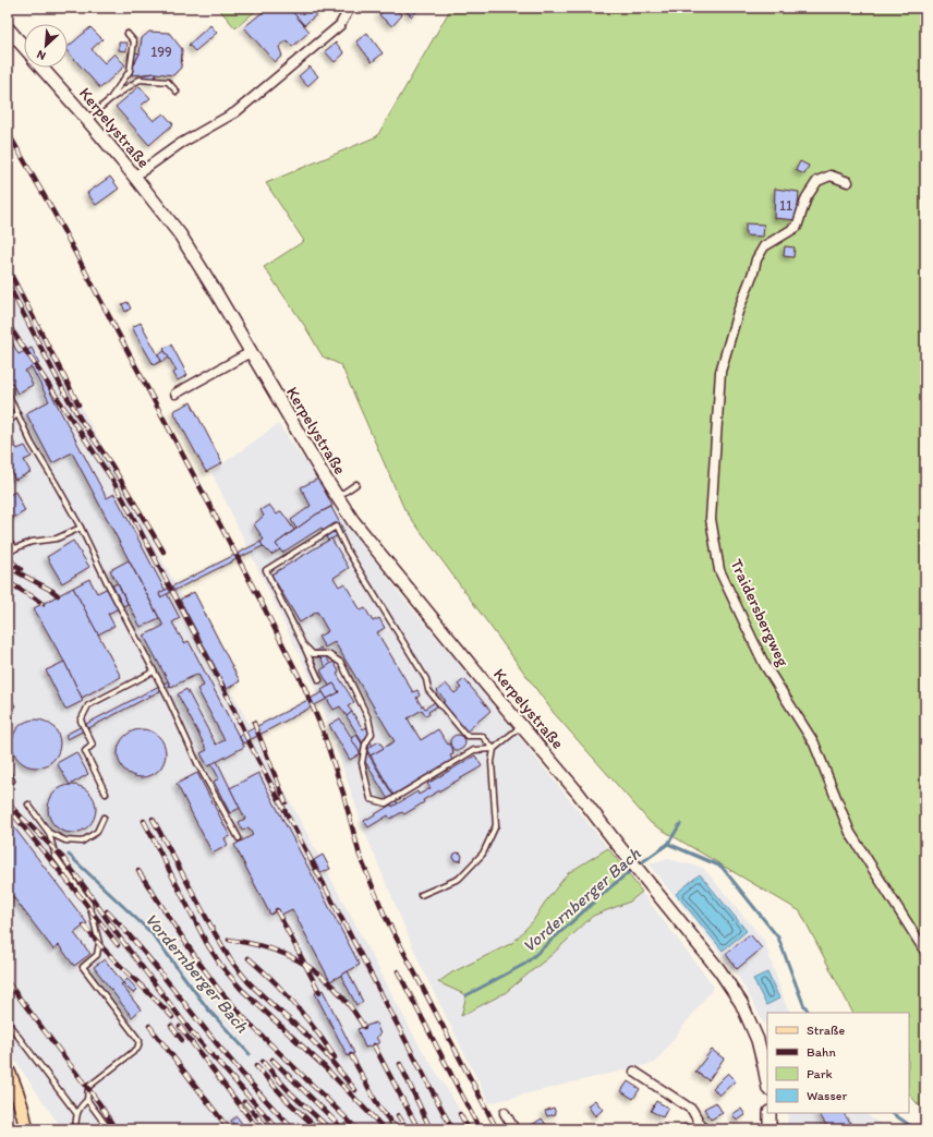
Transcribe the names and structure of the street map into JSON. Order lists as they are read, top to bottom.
{
  "streets": {
    "main road": ["Kerpelystraße"],
    "street": ["Traidersbergweg"]
  },
  "water": ["Vordernberger Bach"],
  "house_numbers": ["199", "11"],
  "legend": [
    "Straße",
    "Bahn",
    "Park",
    "Wasser"
  ],
  "north": "bottom left"
}
